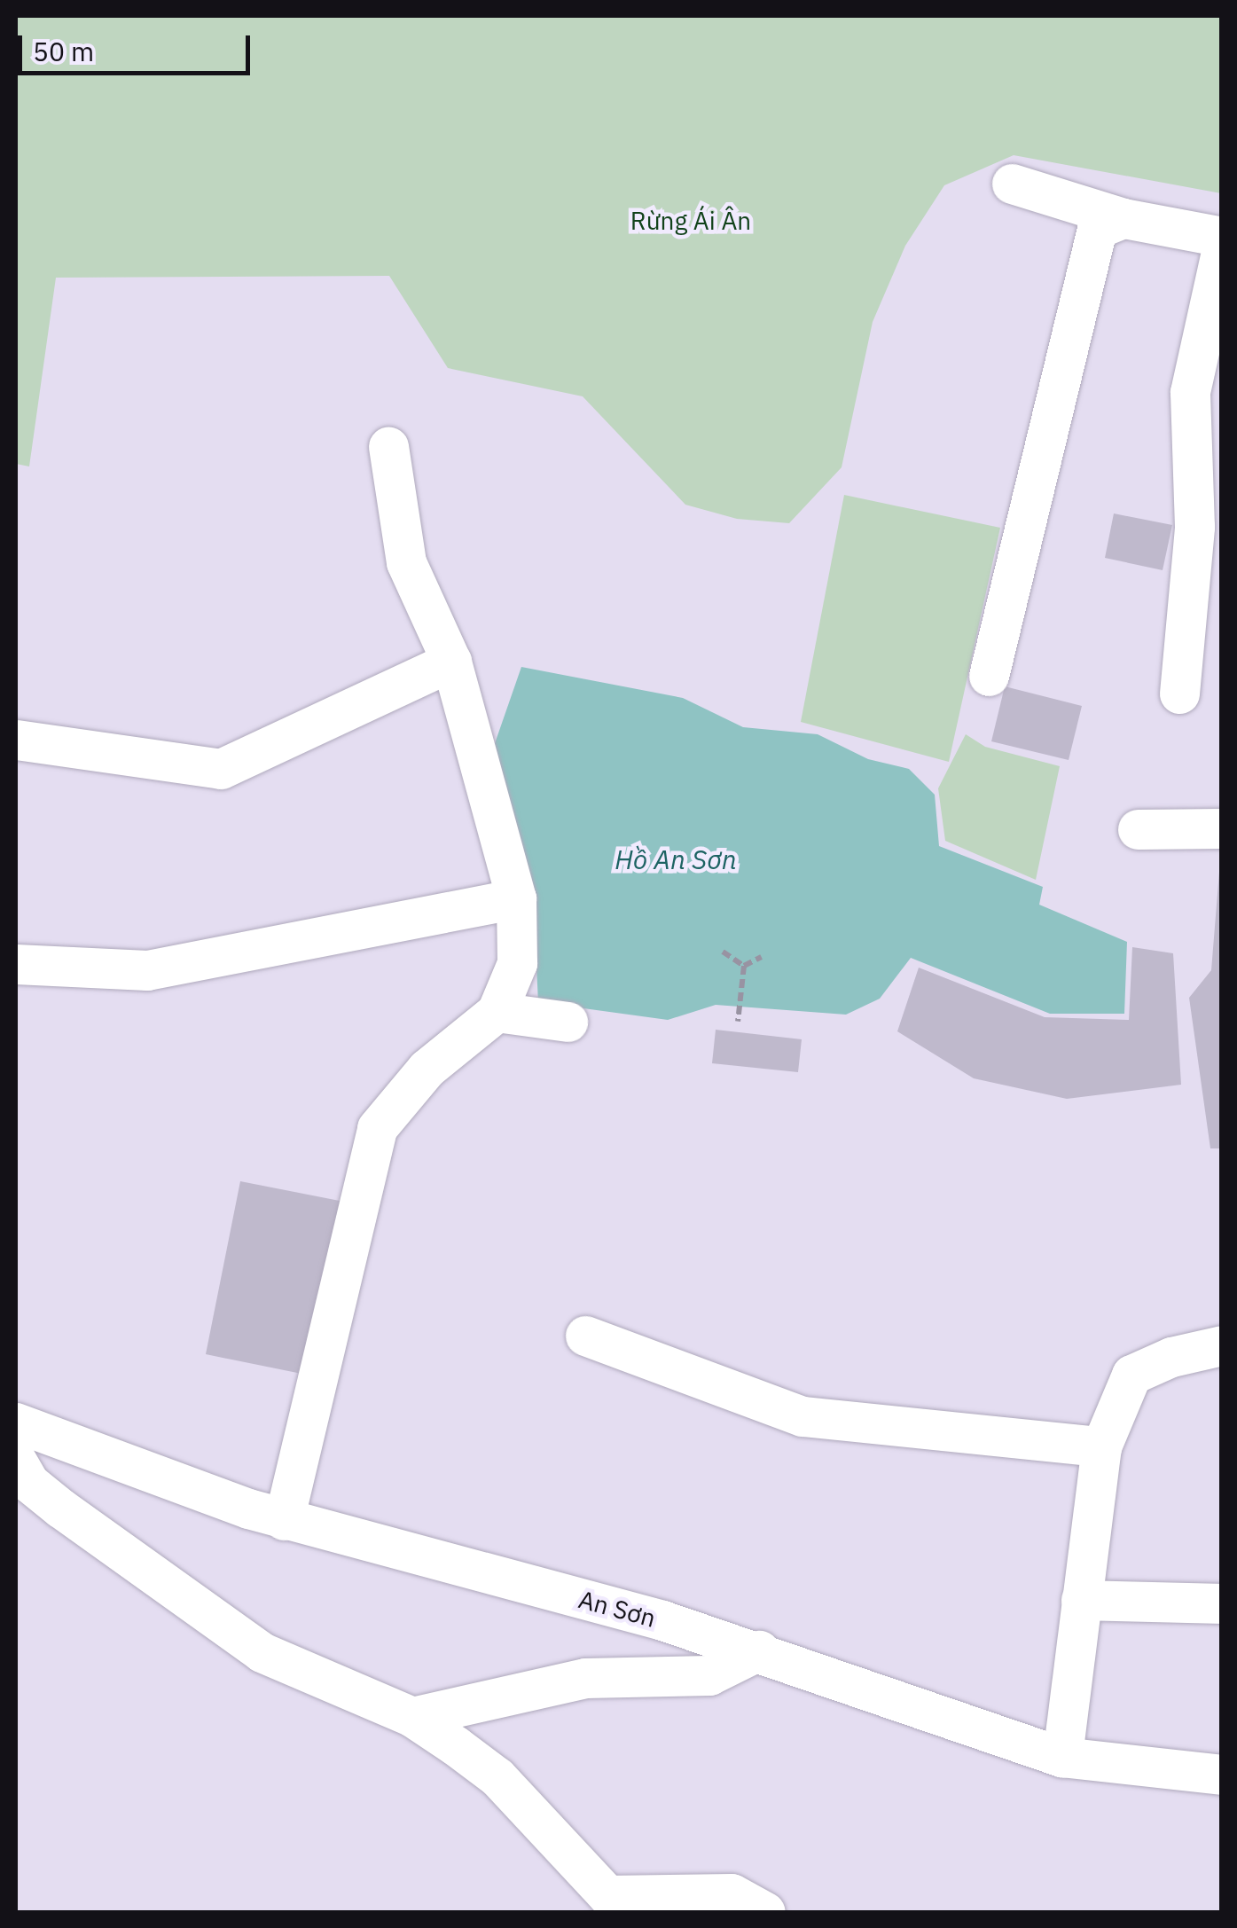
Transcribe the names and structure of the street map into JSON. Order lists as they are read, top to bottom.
{
  "streets": {
    "street": ["An Sơn"]
  },
  "water": ["Hồ An Sơn"],
  "parks": ["Rừng Ái Ân"],
  "scale_bar": "50 m"
}
